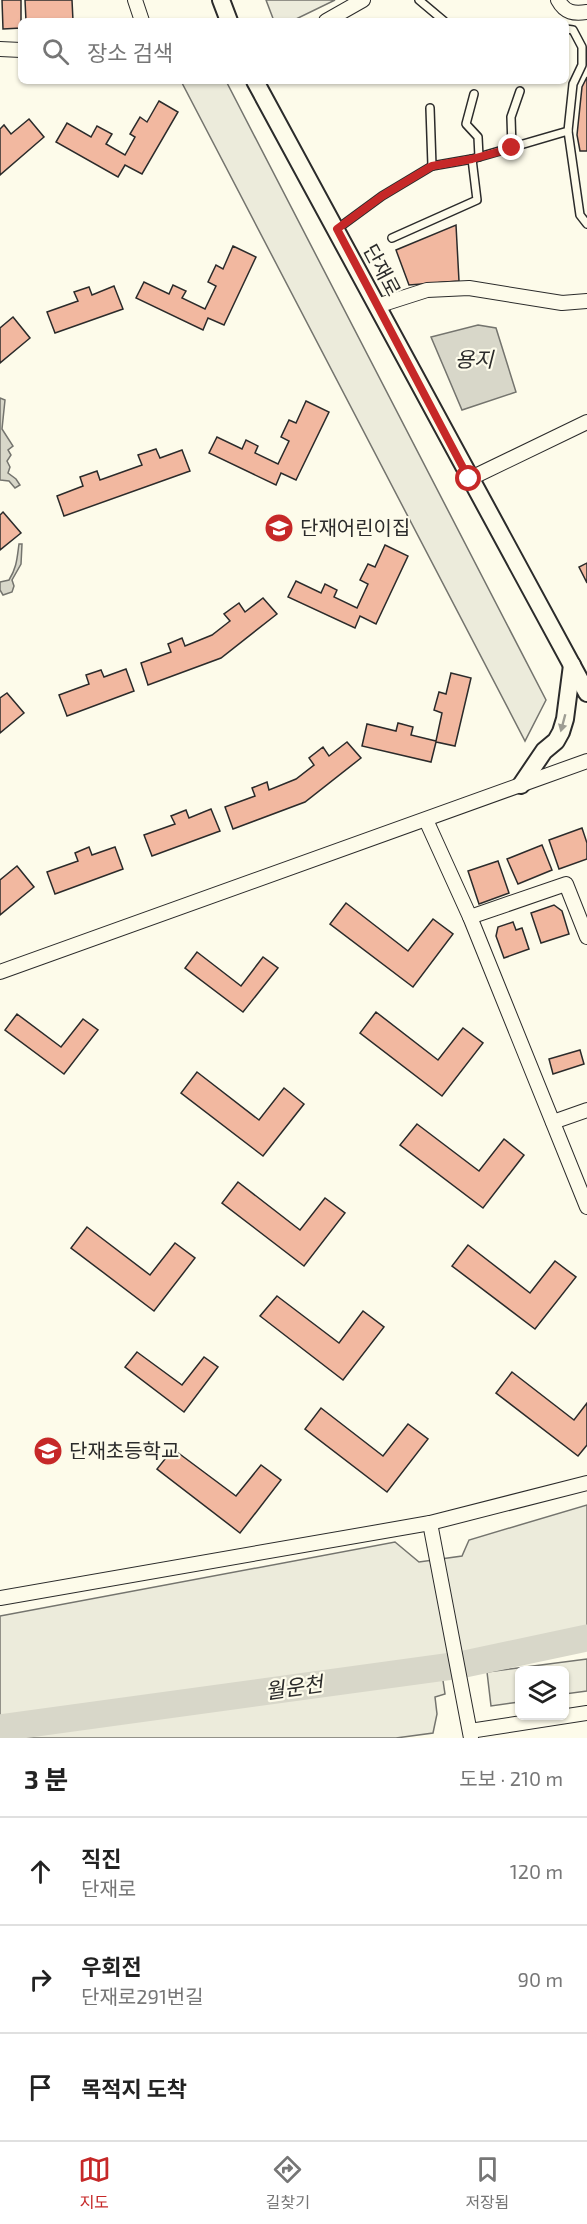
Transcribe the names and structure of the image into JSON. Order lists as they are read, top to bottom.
{
  "streets": {
    "street": ["단재로"]
  },
  "water": ["용지", "월운천"],
  "places": {
    "school or university": ["단재어린이집", "단재초등학교"]
  },
  "page": {
    "search": "장소 검색",
    "heading": ["3 분", "도보 · 210 m"],
    "list": [
      ["직진", "단재로", "120 m"],
      ["우회전", "단재로291번길", "90 m"],
      "목적지 도착"
    ],
    "nav": ["지도", "길찾기", "저장됨"]
  }
}
